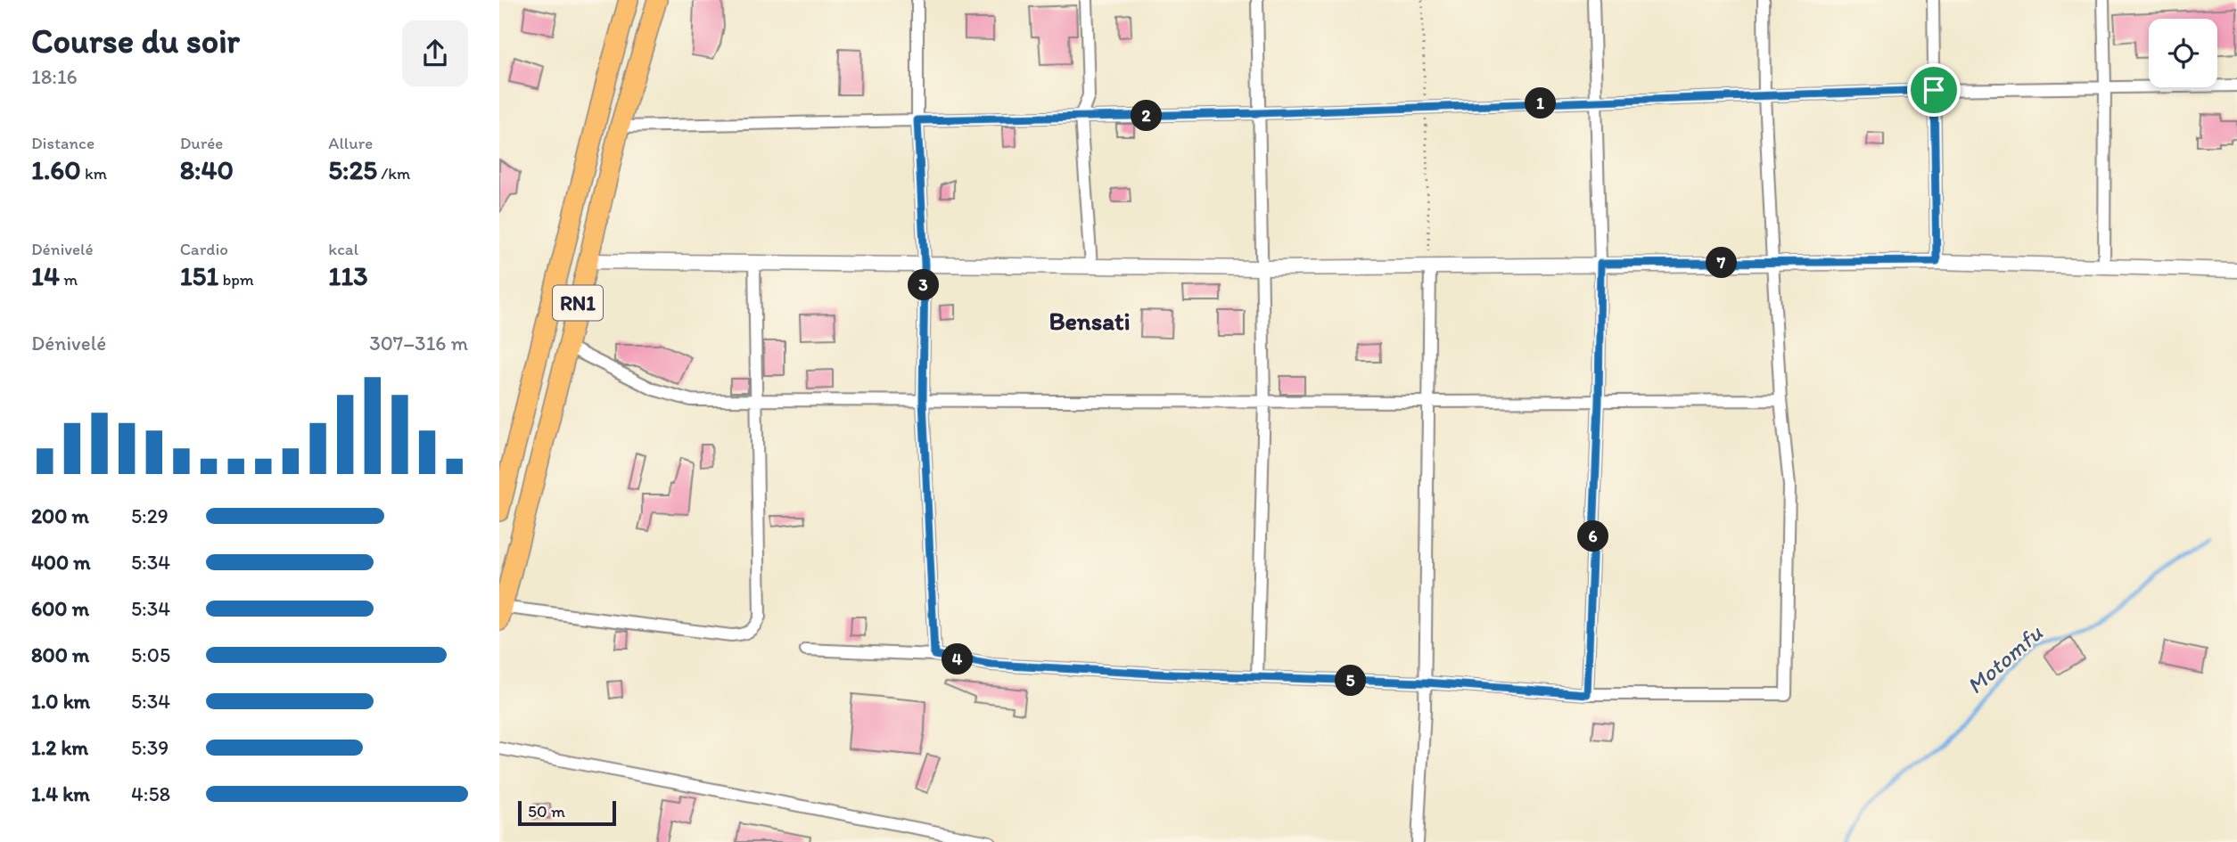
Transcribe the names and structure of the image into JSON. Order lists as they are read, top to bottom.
{
  "streets": {
    "highway": ["RN1"]
  },
  "districts": ["Bensati"],
  "water": ["Motomfu"],
  "scale_bar": "50 m",
  "page": {
    "heading": ["Course du soir", "18:16"],
    "pins": [
      "1",
      "2",
      "7",
      "3",
      "6",
      "4",
      "5"
    ],
    "stats": [
      ["Distance", "1.60 km"],
      ["Durée", "8:40"],
      ["Allure", "5:25 /km"],
      ["Dénivelé", "14 m"],
      ["Cardio", "151 bpm"],
      ["kcal", "113"]
    ],
    "chart": ["Dénivelé", "307–316 m"],
    "list": [
      {
        "name": "200 m",
        "note": "5:29"
      },
      {
        "name": "400 m",
        "note": "5:34"
      },
      {
        "name": "600 m",
        "note": "5:34"
      },
      {
        "name": "800 m",
        "note": "5:05"
      },
      {
        "name": "1.0 km",
        "note": "5:34"
      },
      {
        "name": "1.2 km",
        "note": "5:39"
      },
      {
        "name": "1.4 km",
        "note": "4:58"
      }
    ],
    "scale": "50 m"
  }
}
